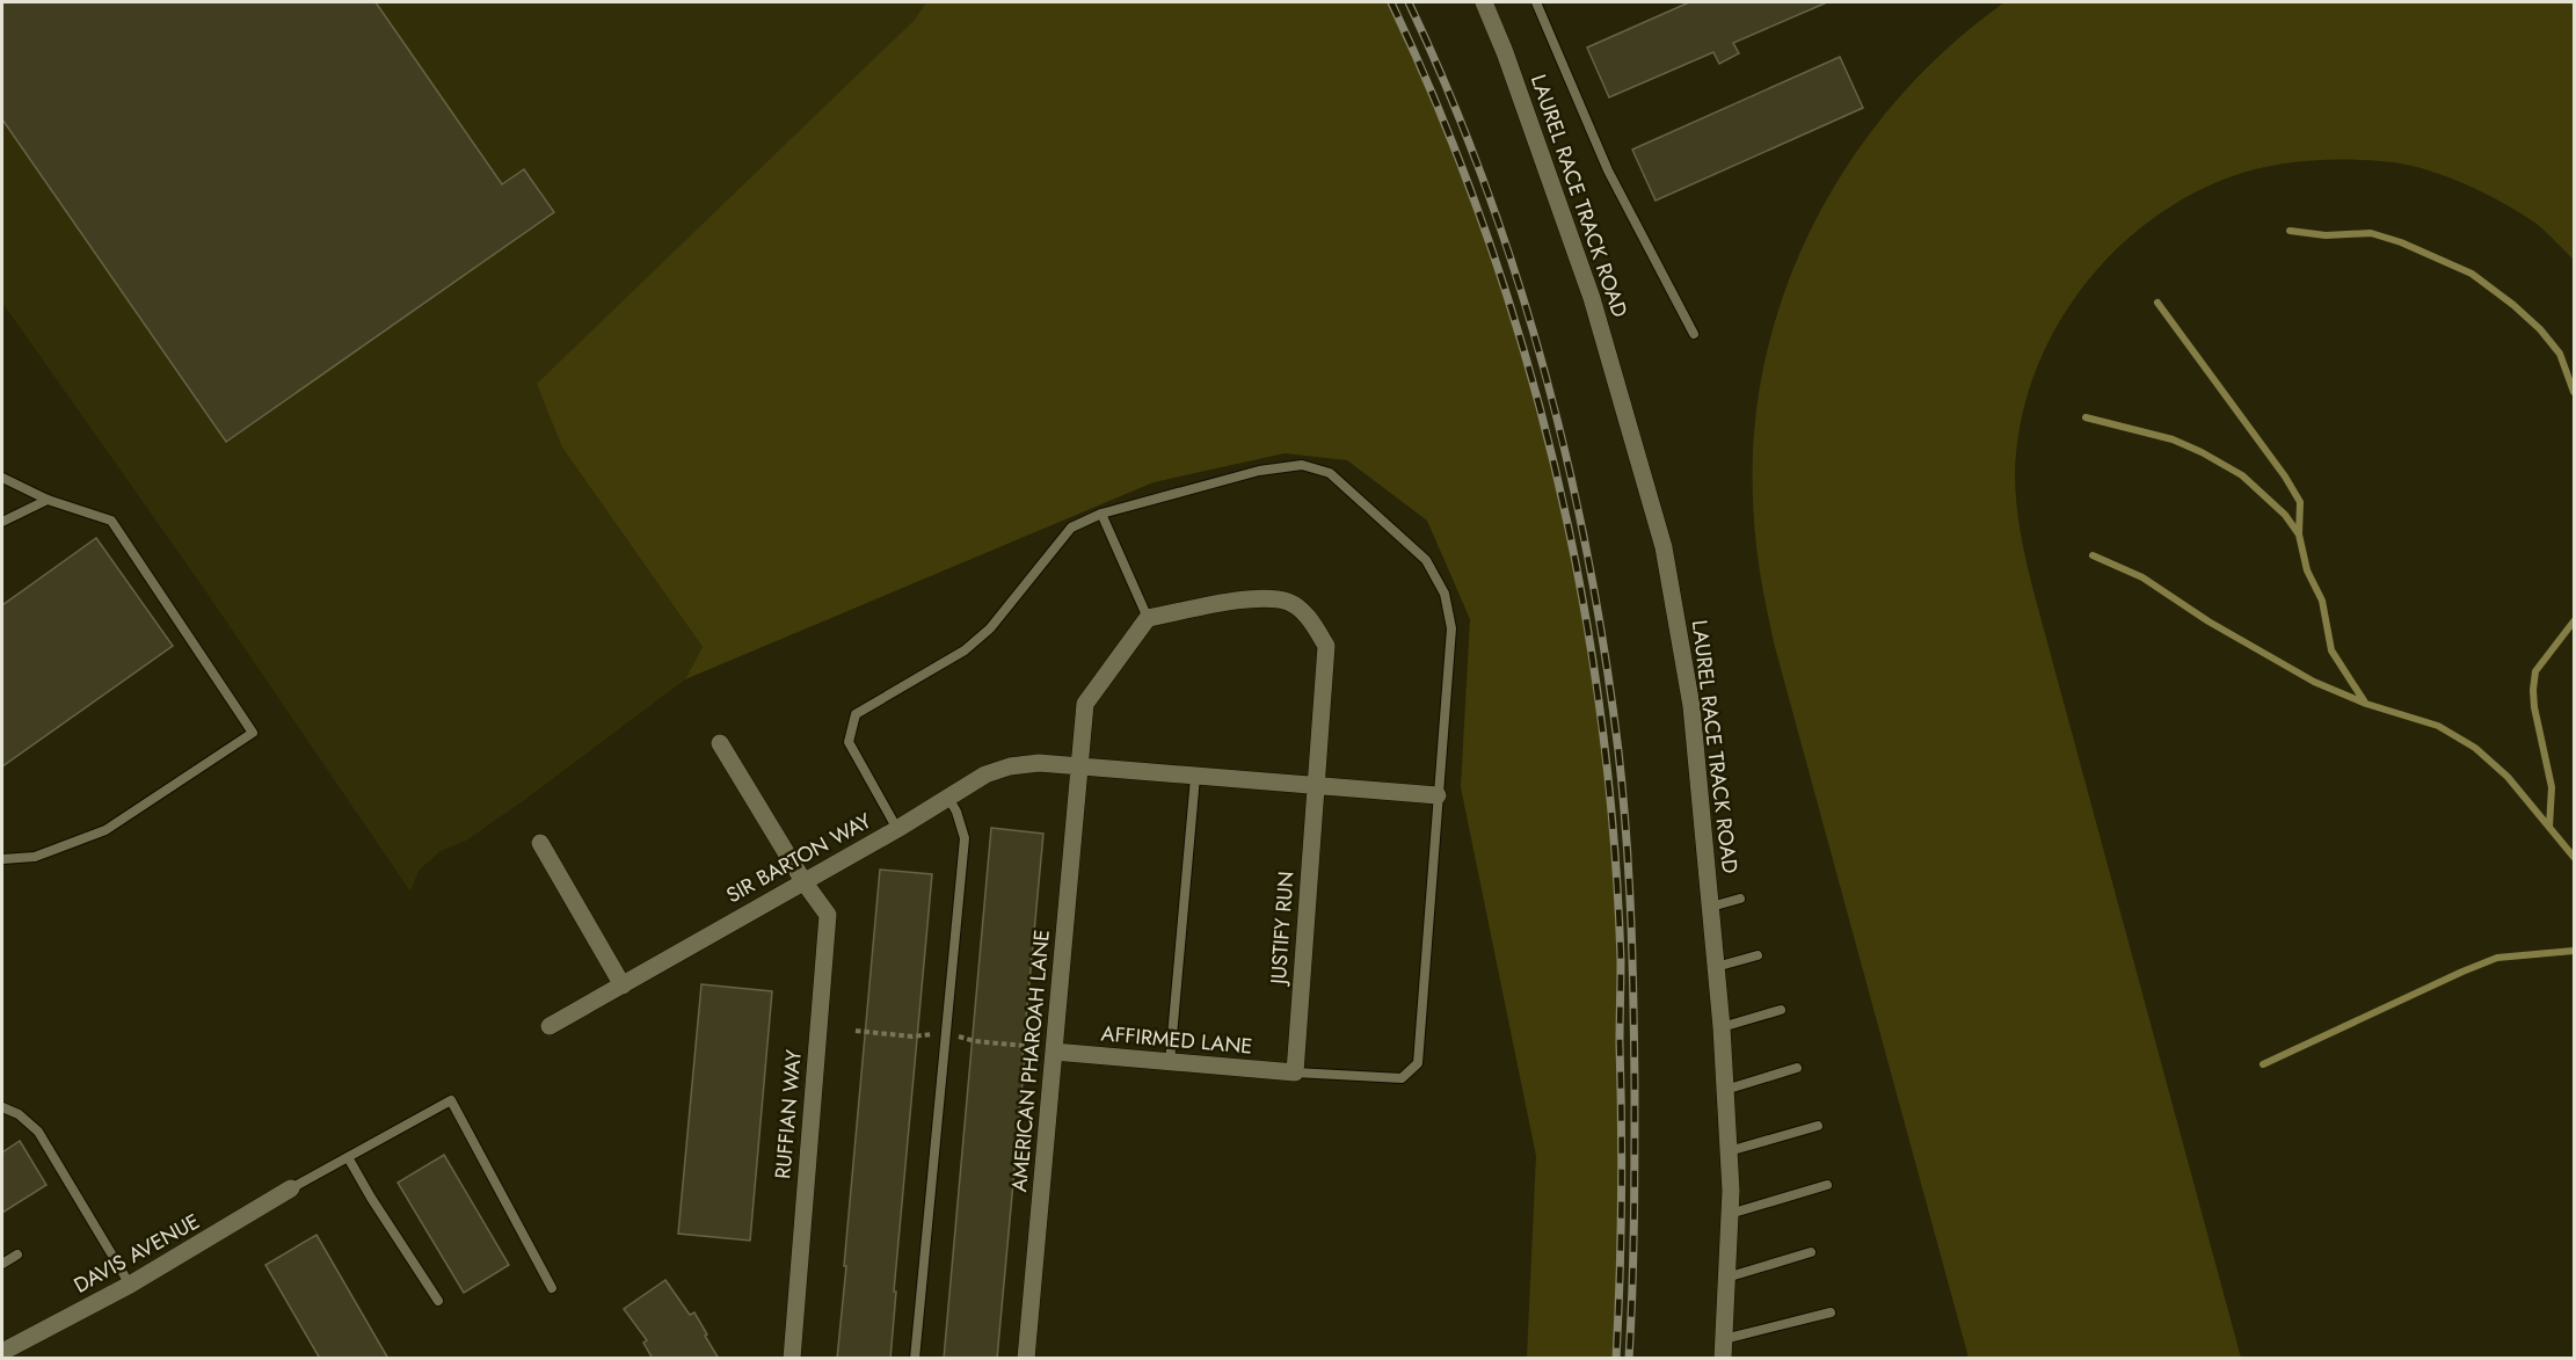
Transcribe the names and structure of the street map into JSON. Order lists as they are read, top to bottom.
{
  "streets": {
    "street": [
      "LAUREL RACE TRACK ROAD",
      "SIR BARTON WAY",
      "JUSTIFY RUN",
      "AFFIRMED LANE",
      "AMERICAN PHAROAH LANE",
      "RUFFIAN WAY",
      "DAVIS AVENUE"
    ]
  },
  "crossings": [
    ["SIR BARTON WAY", "JUSTIFY RUN"],
    ["SIR BARTON WAY", "AMERICAN PHAROAH LANE"],
    ["SIR BARTON WAY", "RUFFIAN WAY"],
    ["JUSTIFY RUN", "AFFIRMED LANE"],
    ["JUSTIFY RUN", "AMERICAN PHAROAH LANE"],
    ["AFFIRMED LANE", "AMERICAN PHAROAH LANE"]
  ]
}
